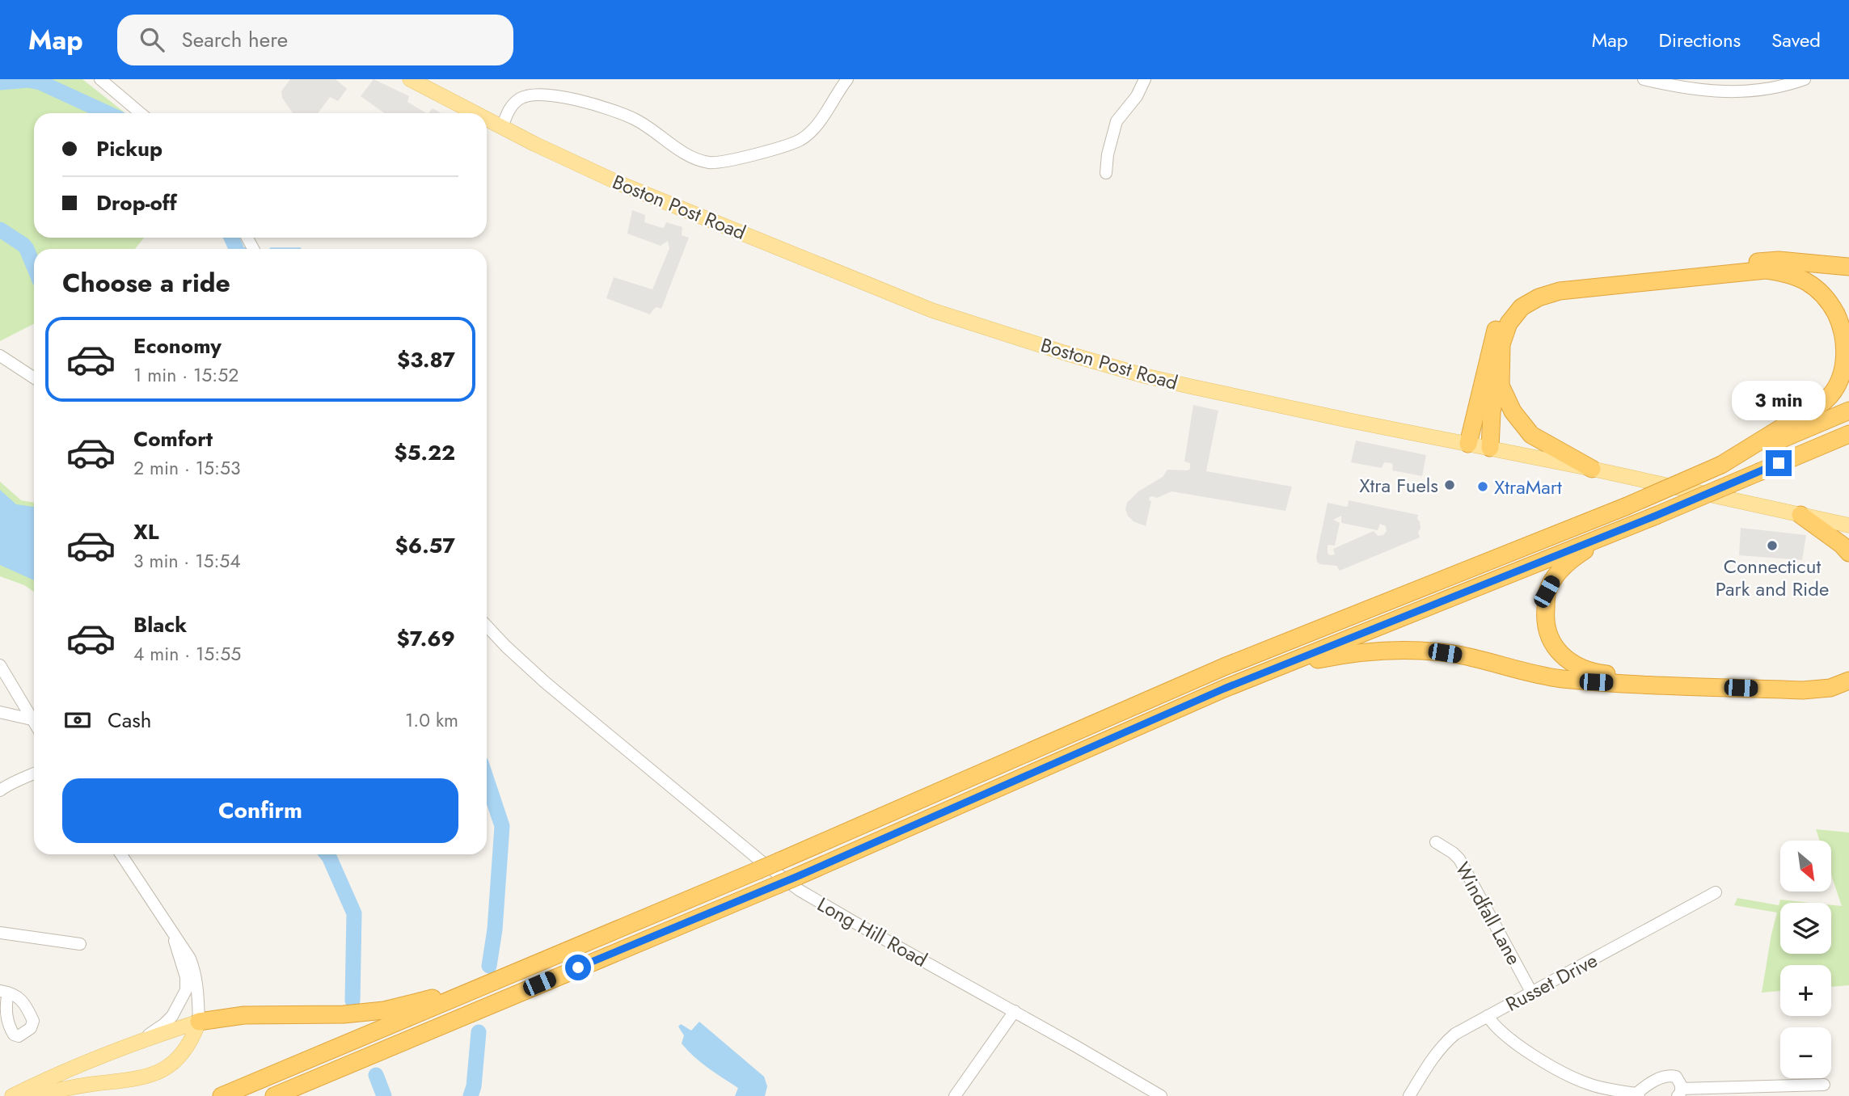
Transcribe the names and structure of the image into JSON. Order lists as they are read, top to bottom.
{
  "streets": {
    "main road": ["Boston Post Road"],
    "street": ["Windfall Lane", "Long Hill Road", "Russet Drive"]
  },
  "crossings": [
    ["Windfall Lane", "Russet Drive"]
  ],
  "places": ["Xtra Fuels", "XtraMart", "Connecticut Park and Ride"],
  "north": "bottom right",
  "page": {
    "header": "Map",
    "search": "Search here",
    "nav": ["Map", "Directions", "Saved"],
    "banner": ["Pickup", "Drop-off"],
    "heading": "Choose a ride",
    "list": [
      {
        "name": "Economy",
        "note": "1 min · 15:52",
        "value": "$3.87"
      },
      {
        "name": "Comfort",
        "note": "2 min · 15:53",
        "value": "$5.22"
      },
      {
        "name": "XL",
        "note": "3 min · 15:54",
        "value": "$6.57"
      },
      {
        "name": "Black",
        "note": "4 min · 15:55",
        "value": "$7.69"
      }
    ],
    "bubble": "3 min",
    "pay": ["Cash", "1.0 km"],
    "buttons": "Confirm",
    "map_buttons": ["+", "−"]
  }
}
